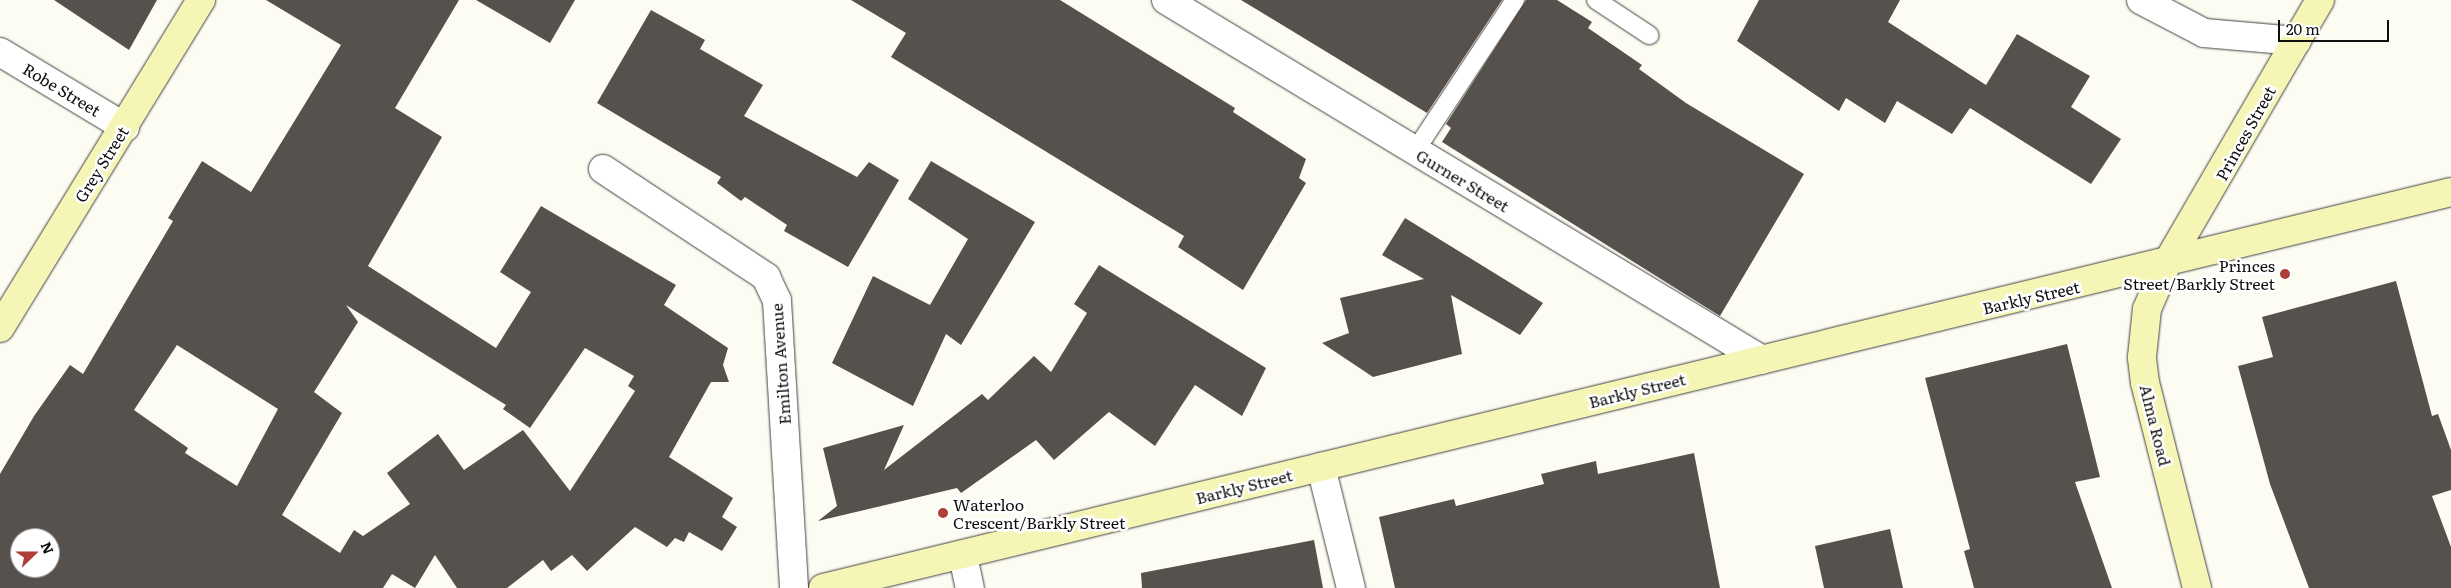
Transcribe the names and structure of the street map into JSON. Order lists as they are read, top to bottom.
{
  "streets": {
    "main road": [
      "Princes Street",
      "Grey Street",
      "Barkly Street",
      "Alma Road"
    ],
    "street": ["Robe Street", "Gurner Street", "Emilton Avenue"]
  },
  "crossings": [
    ["Robe Street", "Grey Street"],
    ["Princes Street", "Barkly Street"],
    ["Princes Street", "Alma Road"],
    ["Gurner Street", "Barkly Street"],
    ["Barkly Street", "Alma Road"]
  ],
  "places": ["Princes Street/Barkly Street", "Waterloo Crescent/Barkly Street"],
  "scale_bar": "20 m",
  "north": "right"
}
